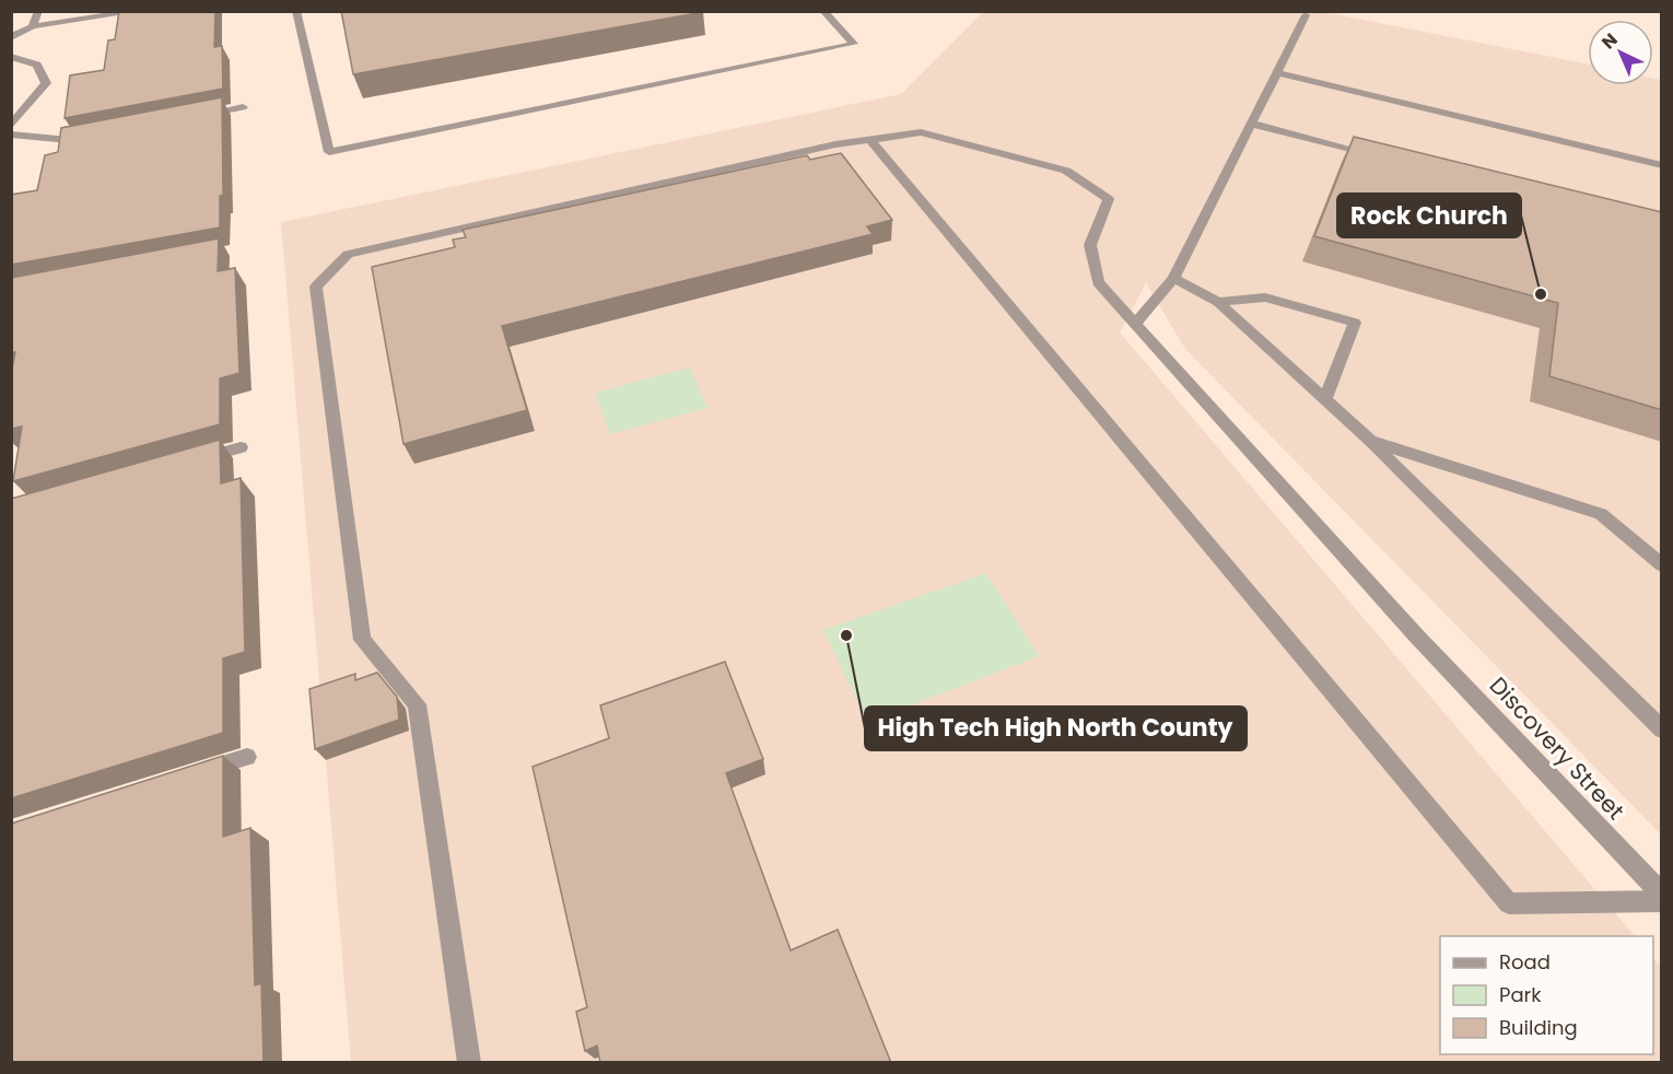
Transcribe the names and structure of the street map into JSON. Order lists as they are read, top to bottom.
{
  "streets": {
    "street": ["Discovery Street"]
  },
  "places": ["Rock Church", "High Tech High North County"],
  "legend": ["Road", "Park", "Building"],
  "north": "top left"
}
